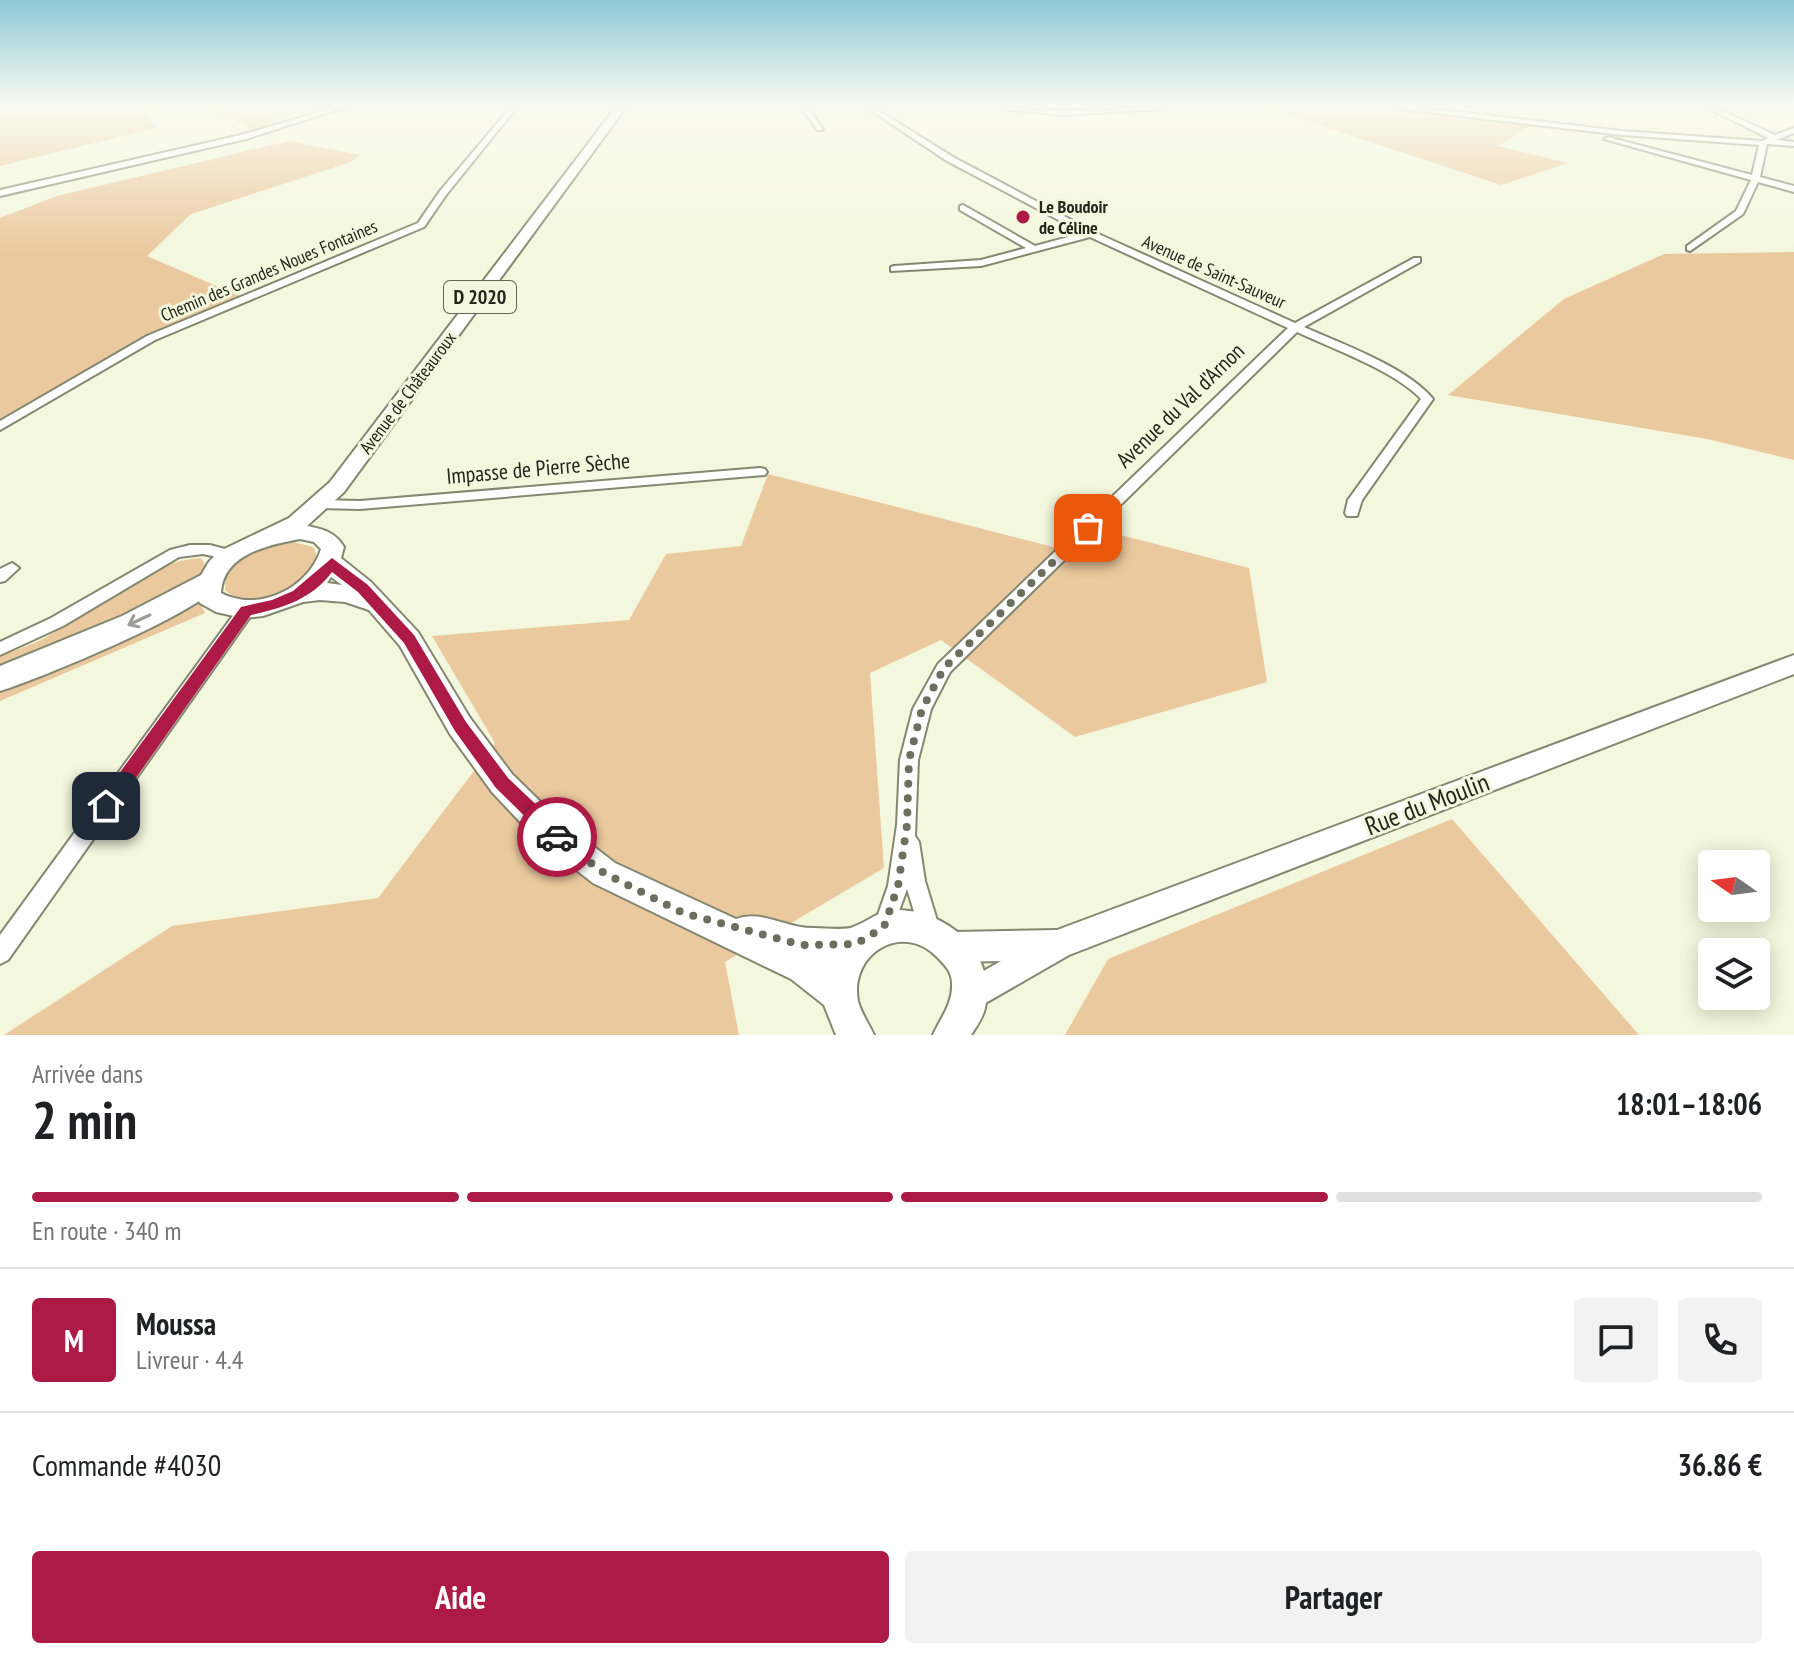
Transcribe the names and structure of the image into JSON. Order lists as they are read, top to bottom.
{
  "streets": {
    "main road": ["D 2020", "Avenue de Châteauroux"],
    "street": [
      "Chemin des Grandes Noues Fontaines",
      "Avenue de Saint-Sauveur",
      "Avenue du Val d’Arnon",
      "Impasse de Pierre Sèche",
      "Rue du Moulin"
    ]
  },
  "crossings": [
    ["Avenue de Saint-Sauveur", "Avenue du Val d’Arnon"],
    ["D 2020", "Avenue de Châteauroux"],
    ["D 2020", "Impasse de Pierre Sèche"],
    ["Avenue de Châteauroux", "Impasse de Pierre Sèche"],
    ["Avenue du Val d’Arnon", "Rue du Moulin"]
  ],
  "places": ["Le Boudoir de Céline"],
  "north": "left",
  "page": {
    "heading": ["2 min", "Arrivée dans", "18:01–18:06"],
    "panel": [
      "Moussa",
      "Livreur · 4.4",
      "Commande #4030",
      "36.86 €"
    ],
    "bar": "En route · 340 m",
    "round": "M",
    "buttons": ["Aide", "Partager"]
  }
}
